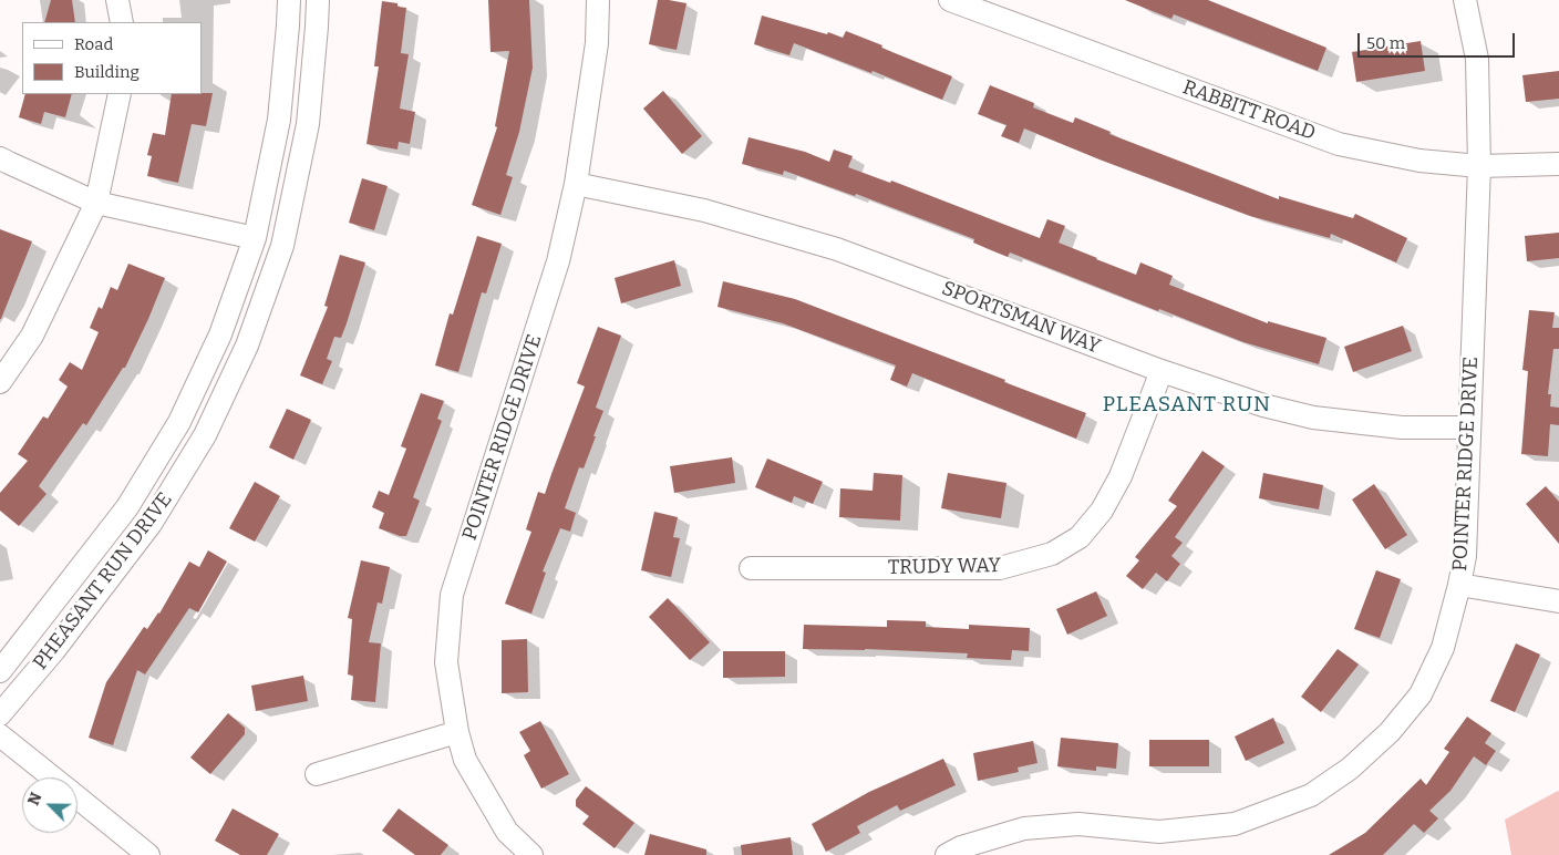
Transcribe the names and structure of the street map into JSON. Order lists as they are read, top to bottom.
{
  "streets": {
    "street": [
      "RABBITT ROAD",
      "SPORTSMAN WAY",
      "POINTER RIDGE DRIVE",
      "TRUDY WAY",
      "PHEASANT RUN DRIVE"
    ]
  },
  "crossings": [
    ["RABBITT ROAD", "POINTER RIDGE DRIVE"],
    ["SPORTSMAN WAY", "POINTER RIDGE DRIVE"],
    ["SPORTSMAN WAY", "TRUDY WAY"]
  ],
  "districts": ["PLEASANT RUN"],
  "legend": ["Road", "Building"],
  "scale_bar": "50 m",
  "north": "top left"
}
